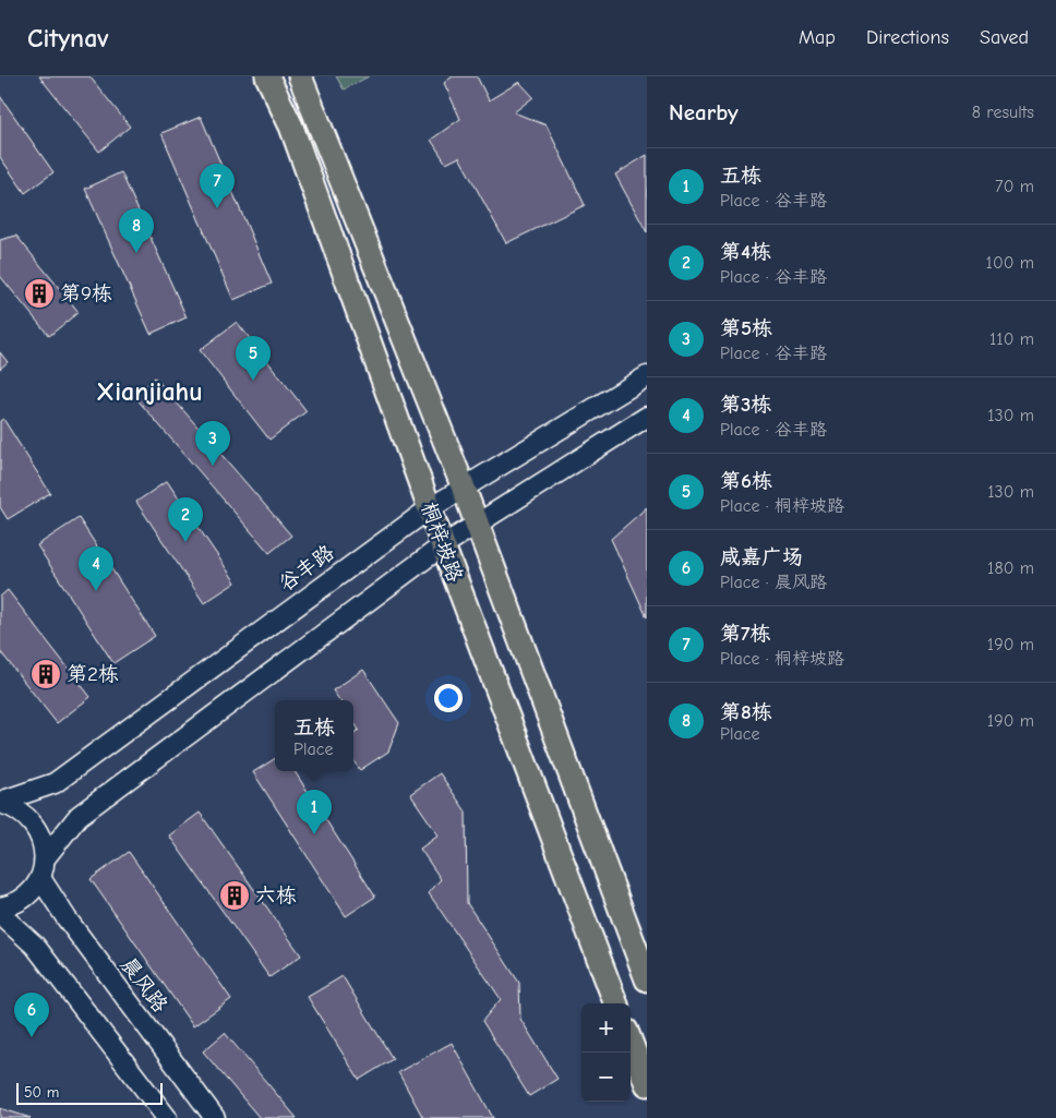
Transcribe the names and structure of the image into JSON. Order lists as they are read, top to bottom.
{
  "streets": {
    "main road": ["桐梓坡路"],
    "street": ["谷丰路", "晨风路"]
  },
  "crossings": [
    ["桐梓坡路", "谷丰路"]
  ],
  "districts": ["Xianjiahu"],
  "places": {
    "building": ["第9栋", "第2栋", "六栋"]
  },
  "scale_bar": "50 m",
  "page": {
    "header": "Citynav",
    "nav": ["Map", "Directions", "Saved"],
    "heading": ["Nearby", "8 results"],
    "list": [
      {
        "mark": "1",
        "name": "五栋",
        "note": "Place · 谷丰路",
        "value": "70 m"
      },
      {
        "mark": "2",
        "name": "第4栋",
        "note": "Place · 谷丰路",
        "value": "100 m"
      },
      {
        "mark": "3",
        "name": "第5栋",
        "note": "Place · 谷丰路",
        "value": "110 m"
      },
      {
        "mark": "4",
        "name": "第3栋",
        "note": "Place · 谷丰路",
        "value": "130 m"
      },
      {
        "mark": "5",
        "name": "第6栋",
        "note": "Place · 桐梓坡路",
        "value": "130 m"
      },
      {
        "mark": "6",
        "name": "咸嘉广场",
        "note": "Place · 晨风路",
        "value": "180 m"
      },
      {
        "mark": "7",
        "name": "第7栋",
        "note": "Place · 桐梓坡路",
        "value": "190 m"
      },
      {
        "mark": "8",
        "name": "第8栋",
        "note": "Place",
        "value": "190 m"
      }
    ],
    "pins": [
      "7",
      "8",
      "5",
      "3",
      "2",
      "4",
      "1",
      "6"
    ],
    "popup": ["五栋", "Place"],
    "map_buttons": ["+", "−"],
    "scale": "50 m"
  }
}
